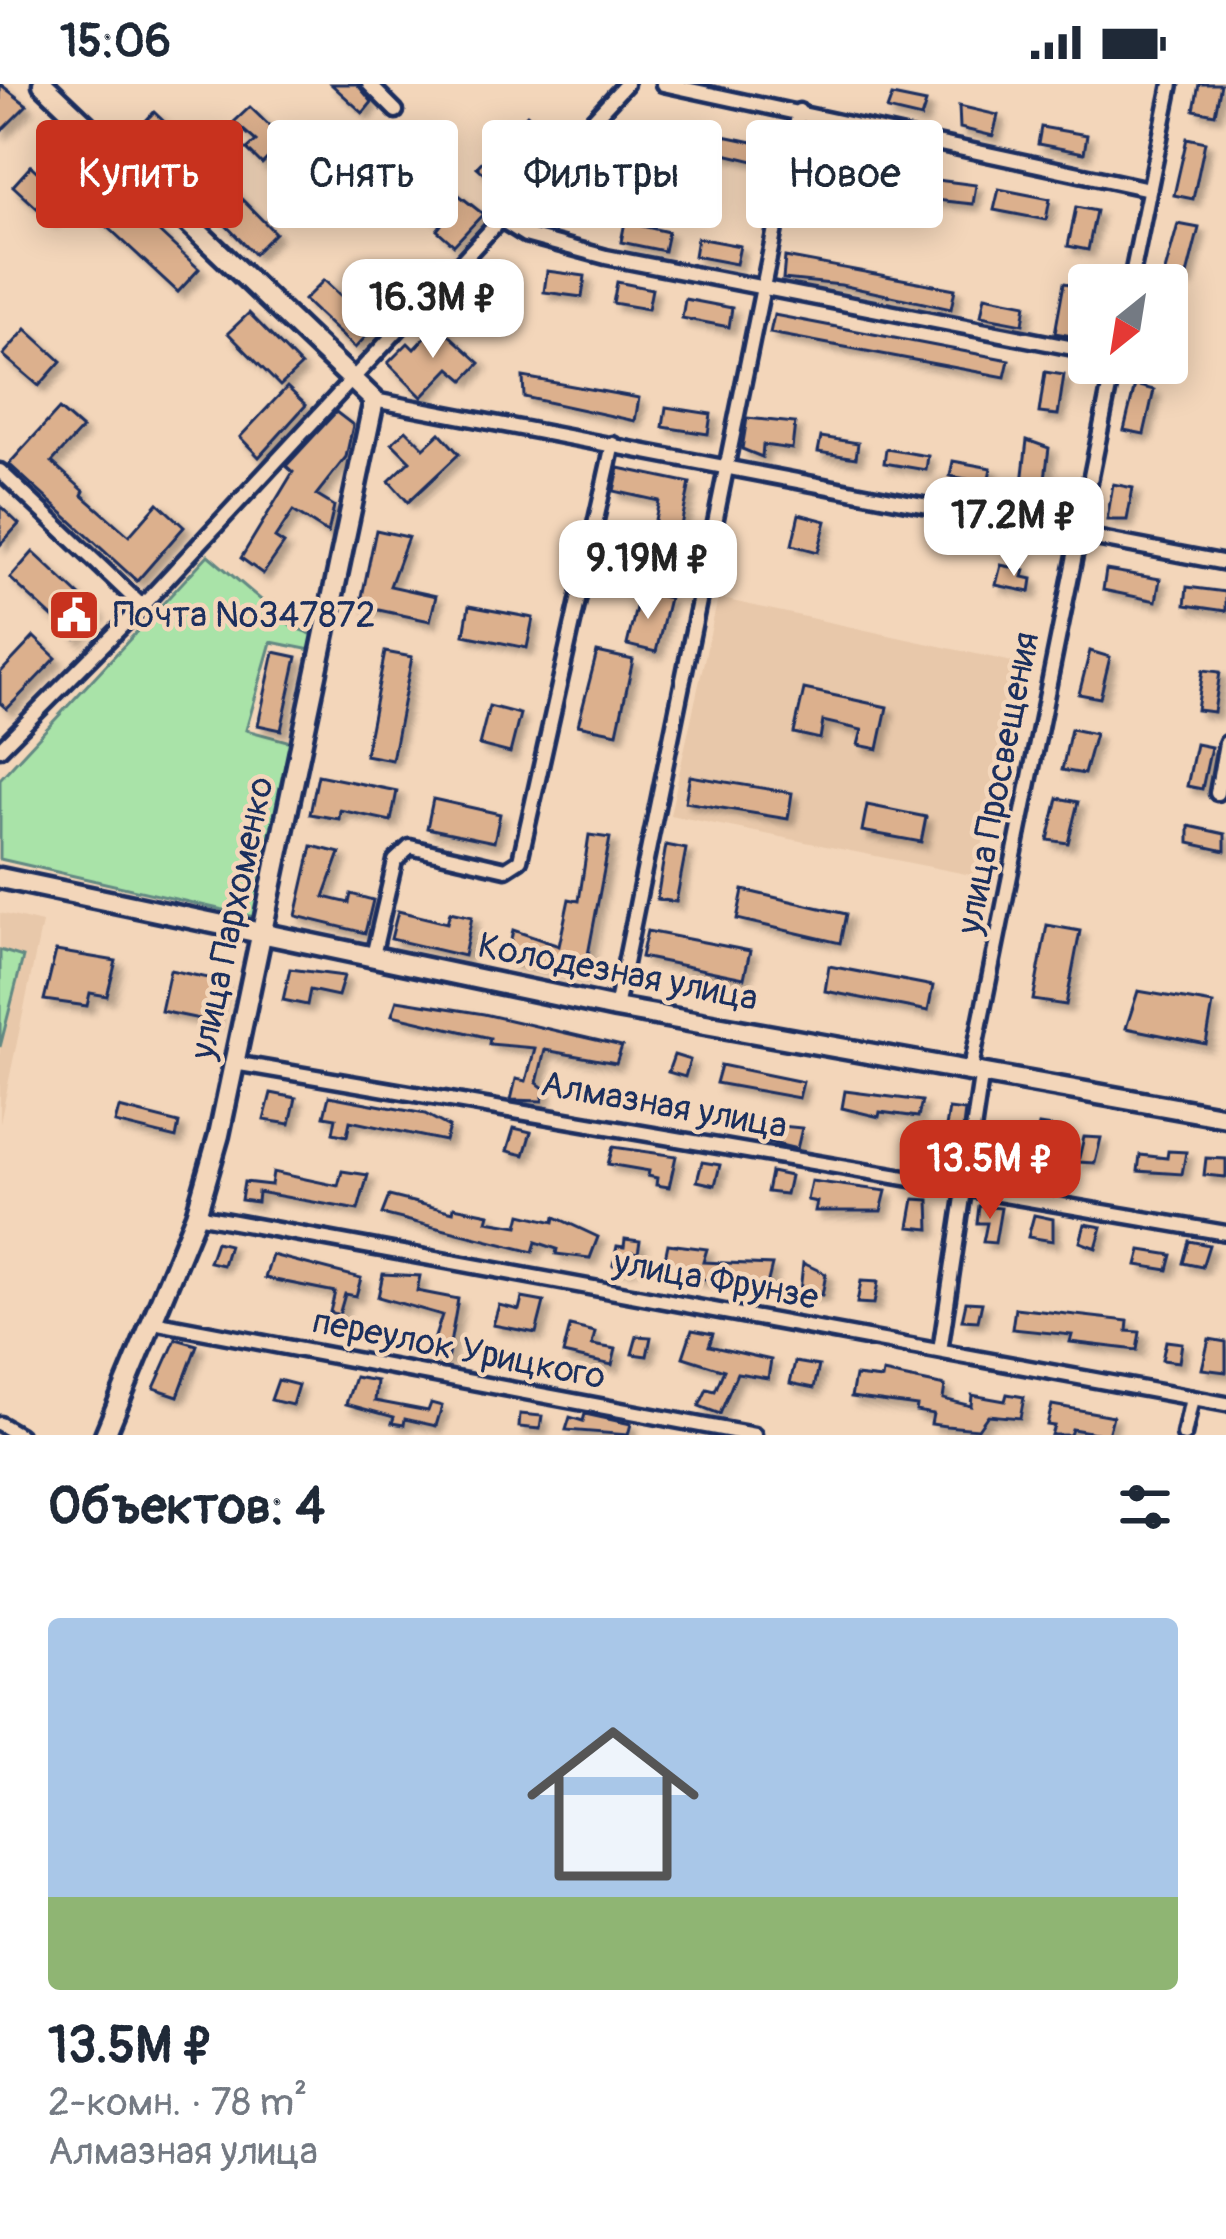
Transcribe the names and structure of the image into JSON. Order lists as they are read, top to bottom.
{
  "streets": {
    "street": [
      "улица Просвещения",
      "улица Пархоменко",
      "Колодезная улица",
      "Алмазная улица",
      "улица Фрунзе",
      "переулок Урицкого"
    ]
  },
  "crossings": [
    ["улица Просвещения", "Колодезная улица"],
    ["улица Просвещения", "Алмазная улица"],
    ["улица Просвещения", "улица Фрунзе"],
    ["улица Пархоменко", "Колодезная улица"],
    ["улица Пархоменко", "Алмазная улица"],
    ["улица Пархоменко", "улица Фрунзе"],
    ["улица Пархоменко", "переулок Урицкого"]
  ],
  "places": {
    "public building": ["Почта №347872"]
  },
  "north": "bottom left",
  "page": {
    "status": "15:06",
    "chip": [
      "Купить",
      "Снять",
      "Фильтры",
      "Новое"
    ],
    "price": [
      "16.3M ₽",
      "17.2M ₽",
      "9.19M ₽",
      "13.5M ₽"
    ],
    "heading": "Объектов: 4",
    "list": [
      {
        "name": "13.5M ₽",
        "note": "2-комн. · 78 m² · Алмазная улица"
      }
    ]
  }
}
